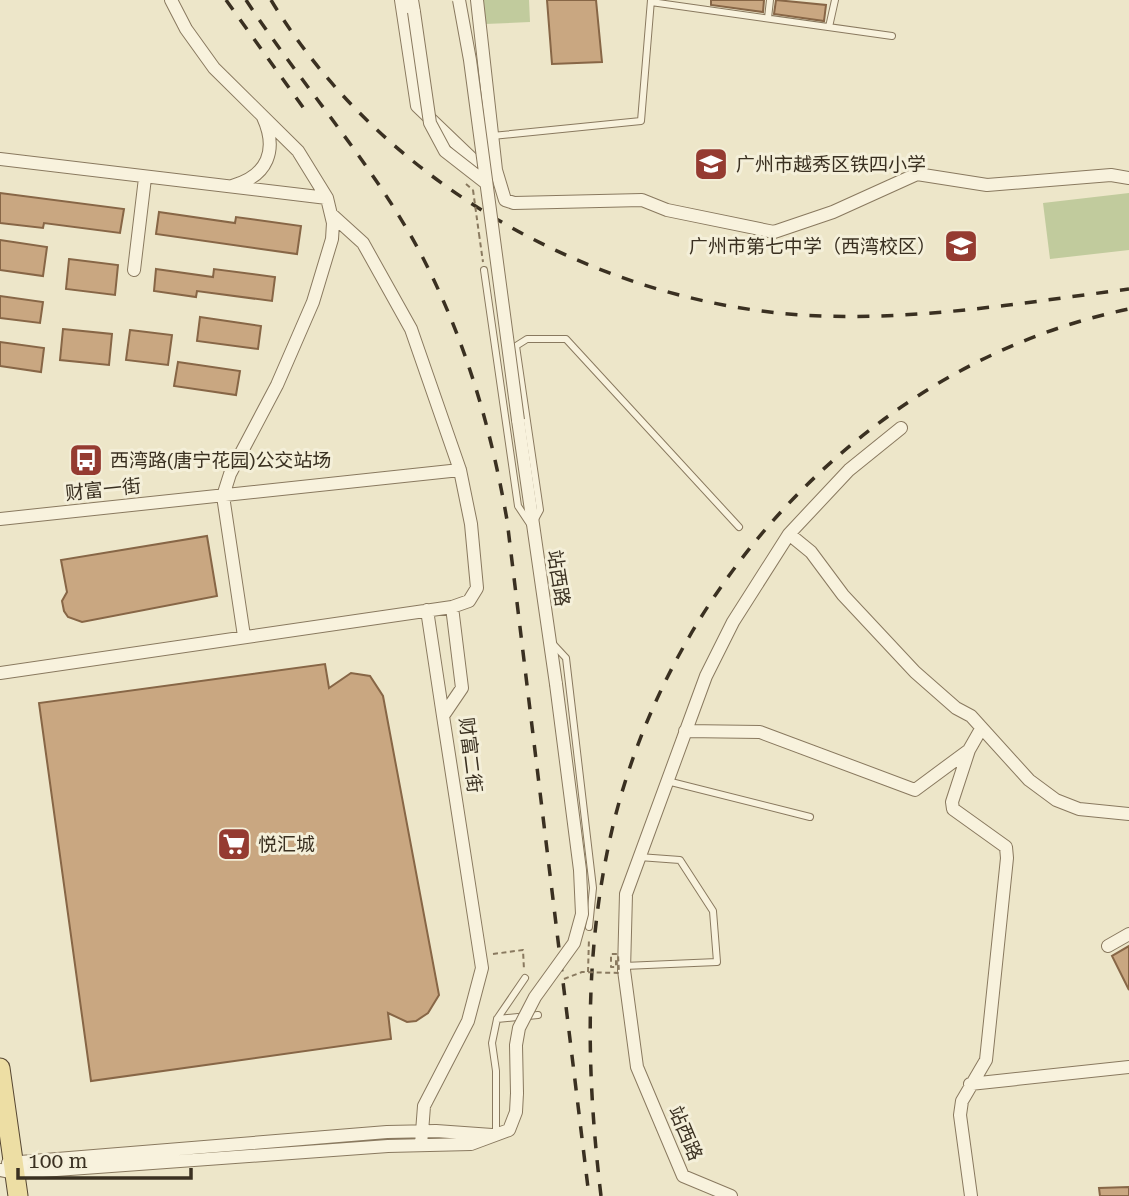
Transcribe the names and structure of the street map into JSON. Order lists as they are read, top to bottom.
{
  "streets": {
    "street": ["财富一街", "站西路", "财富二街"]
  },
  "places": {
    "school or university": ["广州市越秀区铁四小学", "广州市第七中学（西湾校区）"],
    "bus stop": ["西湾路(唐宁花园)公交站场"],
    "supermarket": ["悦汇城"]
  },
  "scale_bar": "100 m"
}
